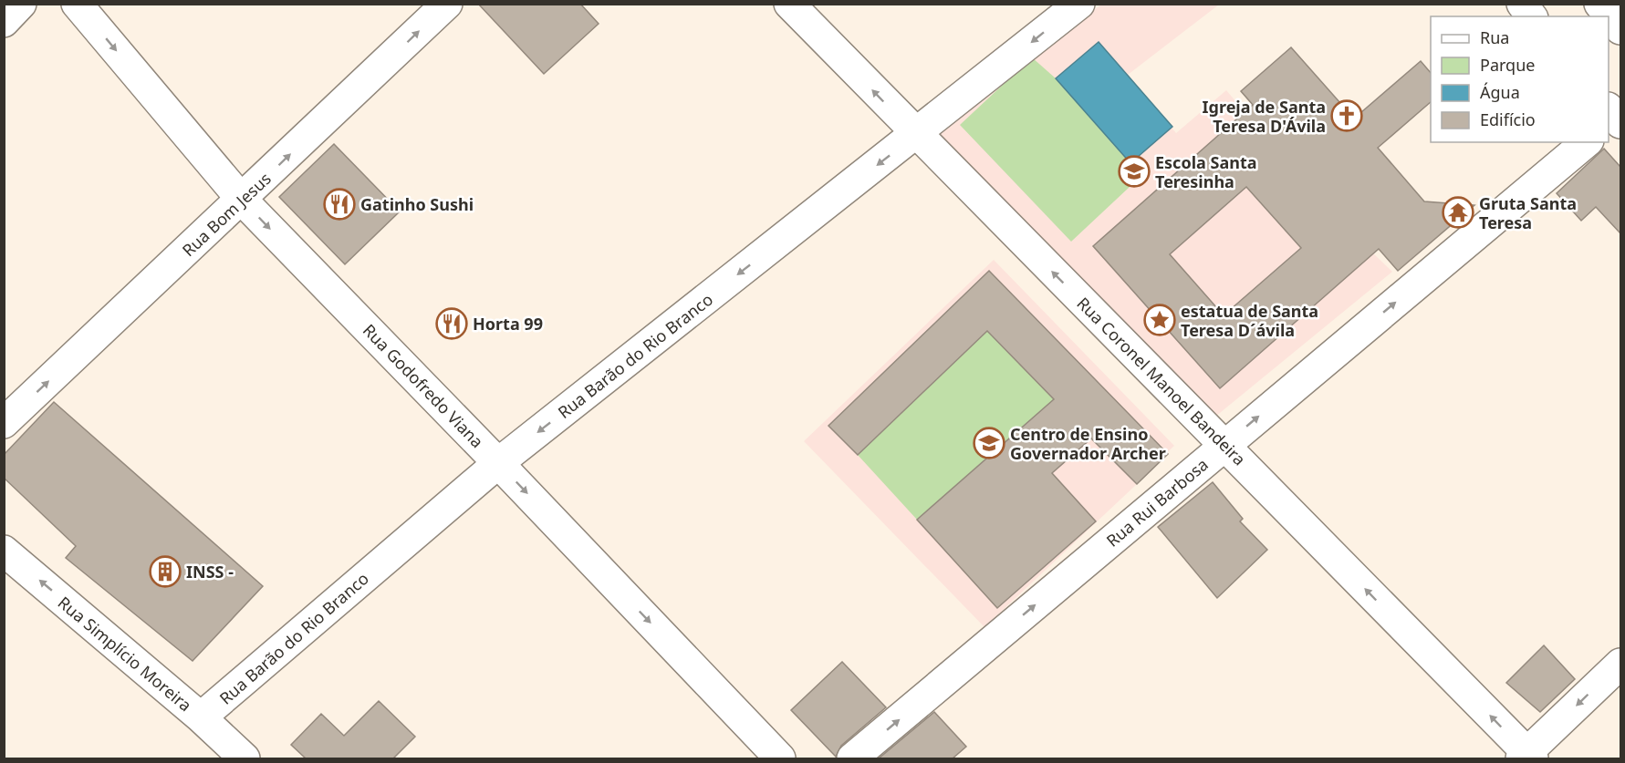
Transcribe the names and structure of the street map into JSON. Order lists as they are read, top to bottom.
{
  "streets": {
    "street": [
      "Rua Bom Jesus",
      "Rua Barão do Rio Branco",
      "Rua Coronel Manoel Bandeira",
      "Rua Godofredo Viana",
      "Rua Rui Barbosa",
      "Rua Simplício Moreira"
    ]
  },
  "crossings": [
    ["Rua Bom Jesus", "Rua Godofredo Viana"],
    ["Rua Barão do Rio Branco", "Rua Coronel Manoel Bandeira"],
    ["Rua Barão do Rio Branco", "Rua Godofredo Viana"],
    ["Rua Barão do Rio Branco", "Rua Simplício Moreira"],
    ["Rua Coronel Manoel Bandeira", "Rua Rui Barbosa"]
  ],
  "one_way": [
    "Rua Bom Jesus",
    "Rua Barão do Rio Branco",
    "Rua Coronel Manoel Bandeira",
    "Rua Godofredo Viana",
    "Rua Rui Barbosa",
    "Rua Simplício Moreira"
  ],
  "places": {
    "church": ["Igreja de Santa Teresa D'Ávila"],
    "school or university": ["Escola Santa Teresinha", "Centro de Ensino Governador Archer"],
    "restaurant": ["Gatinho Sushi", "Horta 99"],
    "temple": ["Gruta Santa Teresa"],
    "place": ["estatua de Santa Teresa D´ávila"],
    "building": ["INSS -"]
  },
  "legend": [
    "Rua",
    "Parque",
    "Água",
    "Edifício"
  ]
}
